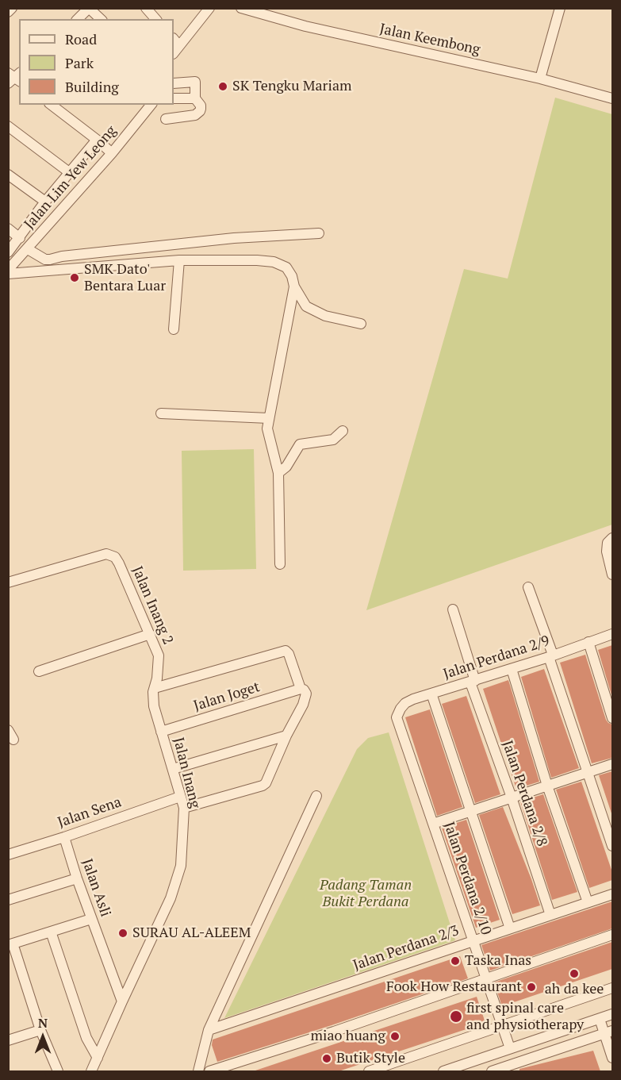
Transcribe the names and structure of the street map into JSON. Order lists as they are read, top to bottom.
{
  "streets": {
    "street": [
      "Jalan Keembong",
      "Jalan Lim Yew Leong",
      "Jalan Inang 2",
      "Jalan Perdana 2/9",
      "Jalan Joget",
      "Jalan Inang",
      "Jalan Perdana 2/8",
      "Jalan Sena",
      "Jalan Perdana 2/10",
      "Jalan Asli",
      "Jalan Perdana 2/3"
    ]
  },
  "crossings": [
    ["Jalan Inang 2", "Jalan Inang"],
    ["Jalan Perdana 2/9", "Jalan Perdana 2/8"],
    ["Jalan Perdana 2/9", "Jalan Perdana 2/10"],
    ["Jalan Joget", "Jalan Inang"],
    ["Jalan Inang", "Jalan Sena"],
    ["Jalan Inang", "Jalan Asli"],
    ["Jalan Perdana 2/8", "Jalan Perdana 2/3"],
    ["Jalan Sena", "Jalan Asli"],
    ["Jalan Perdana 2/10", "Jalan Perdana 2/3"]
  ],
  "parks": ["Padang Taman Bukit Perdana"],
  "places": [
    "SK Tengku Mariam",
    "SMK Dato' Bentara Luar",
    "SURAU AL-ALEEM",
    "Taska Inas",
    "ah da kee",
    "Fook How Restaurant",
    "first spinal care and physiotherapy",
    "miao huang",
    "Butik Style"
  ],
  "legend": ["Road", "Park", "Building"],
  "north": "top"
}
